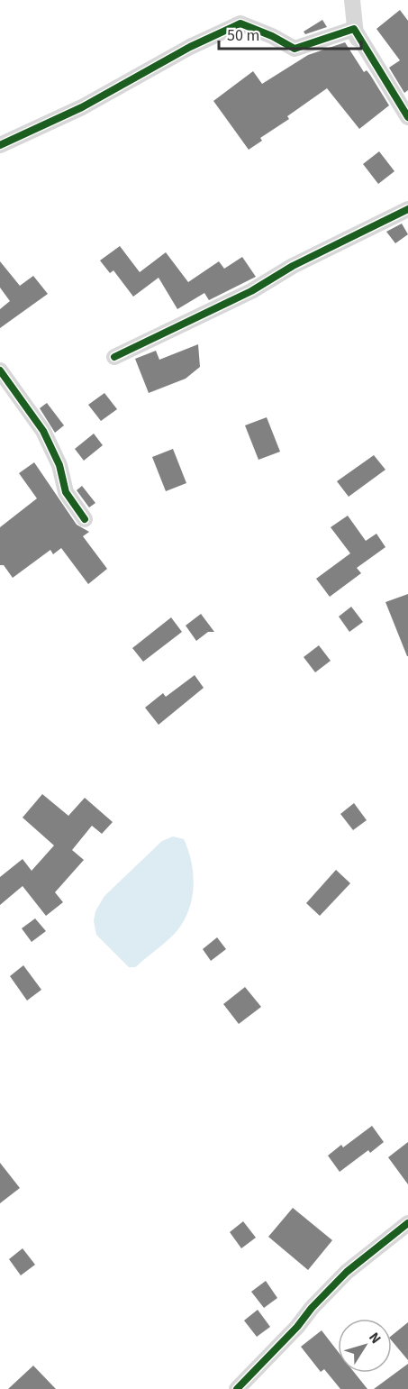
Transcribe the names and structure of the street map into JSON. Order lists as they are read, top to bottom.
{
  "scale_bar": "50 m",
  "north": "top right"
}
